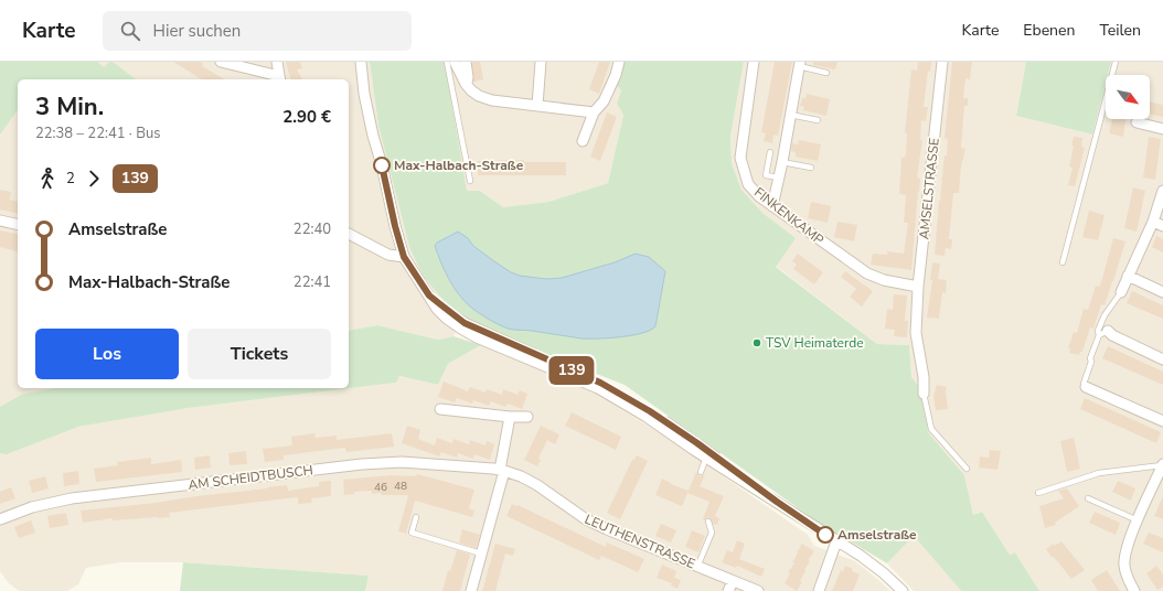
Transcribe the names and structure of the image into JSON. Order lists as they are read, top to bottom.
{
  "streets": {
    "street": [
      "AMSELSTRASSE",
      "FINKENKAMP",
      "AM SCHEIDTBUSCH",
      "LEUTHENSTRASSE"
    ]
  },
  "crossings": [
    ["AMSELSTRASSE", "FINKENKAMP"],
    ["AM SCHEIDTBUSCH", "LEUTHENSTRASSE"]
  ],
  "places": ["Max-Halbach-Straße", "TSV Heimaterde", "Amselstraße"],
  "lines": ["bus line 139"],
  "house_numbers": ["48", "46"],
  "north": "bottom right",
  "page": {
    "header": "Karte",
    "search": "Hier suchen",
    "nav": ["Karte", "Ebenen", "Teilen"],
    "on_map": "139",
    "heading": ["3 Min.", "22:38 – 22:41 · Bus", "2.90 €"],
    "legs": ["2", "139"],
    "list": [
      {
        "name": "Amselstraße",
        "value": "22:40"
      },
      {
        "name": "Max-Halbach-Straße",
        "value": "22:41"
      }
    ],
    "buttons": ["Los", "Tickets"]
  }
}
